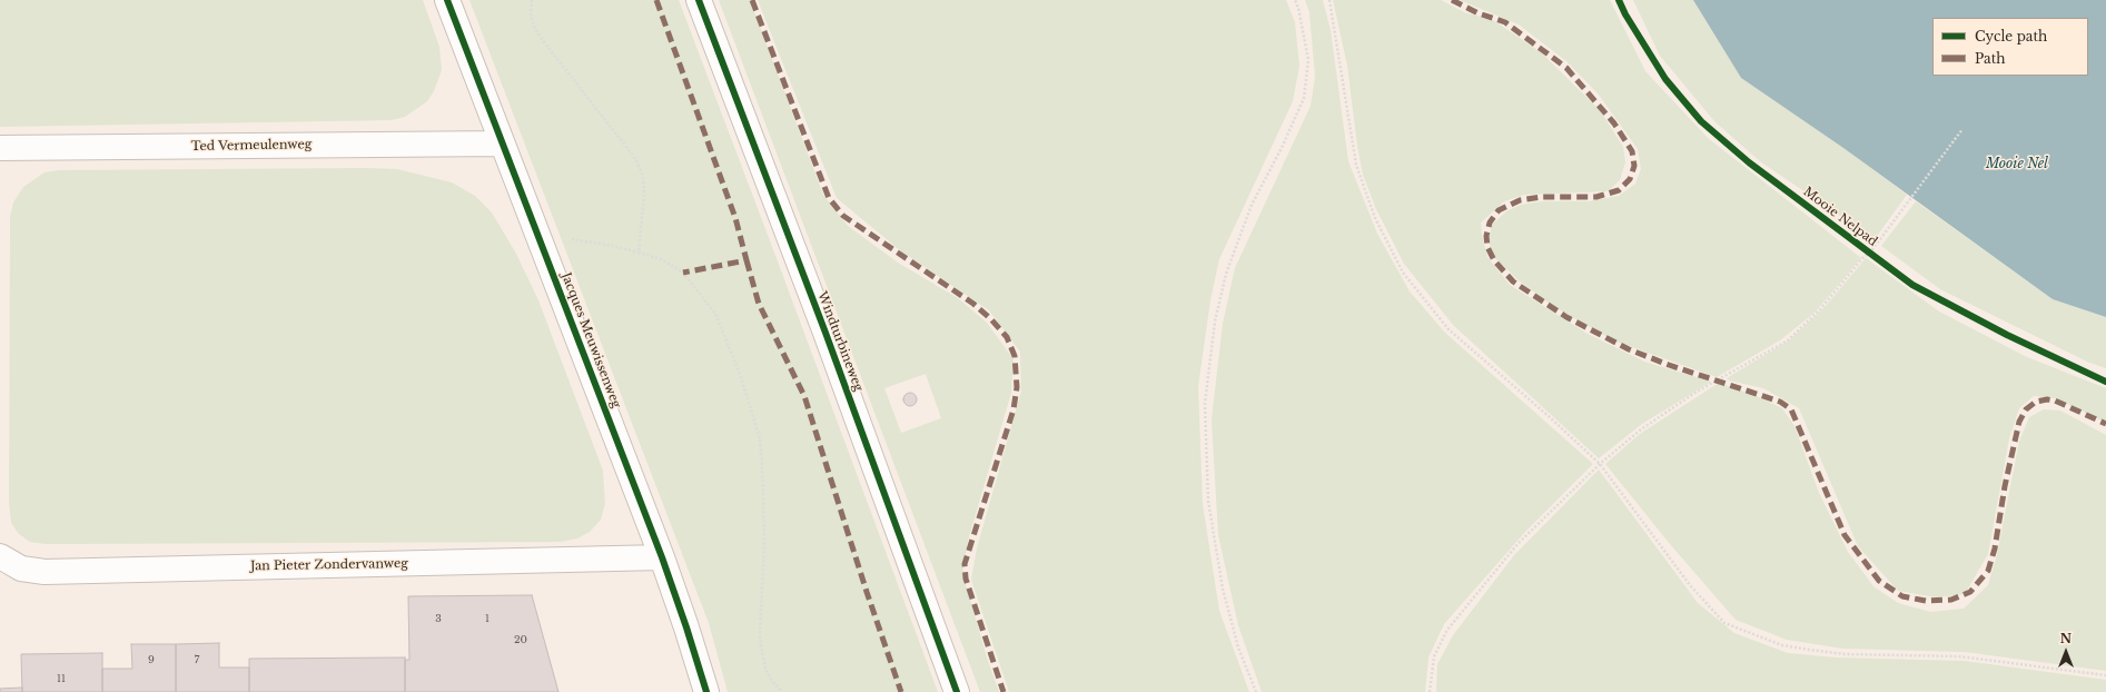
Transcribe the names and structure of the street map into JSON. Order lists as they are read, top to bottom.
{
  "streets": {
    "street": [
      "Ted Vermeulenweg",
      "Jacques Meuwissenweg",
      "Windturbineweg",
      "Jan Pieter Zondervanweg"
    ],
    "cycle path": ["Mooie Nelpad"]
  },
  "crossings": [
    ["Ted Vermeulenweg", "Jacques Meuwissenweg"],
    ["Jacques Meuwissenweg", "Jan Pieter Zondervanweg"]
  ],
  "water": ["Mooie Nel"],
  "house_numbers": [
    "3",
    "1",
    "20",
    "9",
    "7",
    "11"
  ],
  "legend": ["Cycle path", "Path"],
  "north": "top"
}
